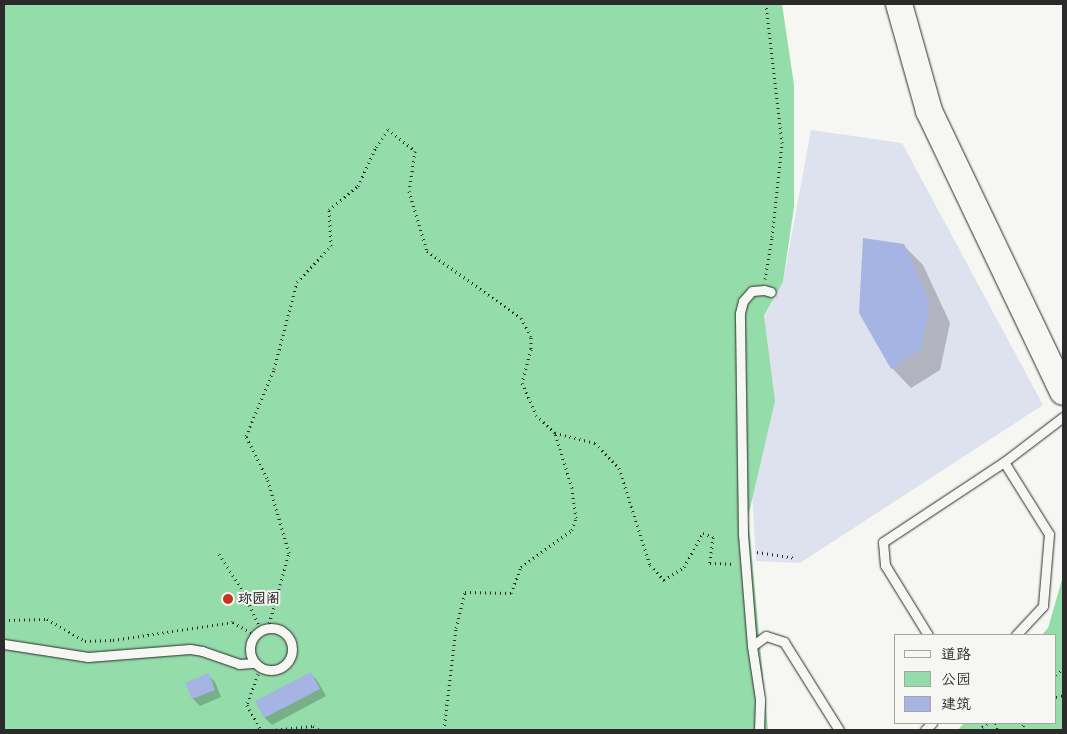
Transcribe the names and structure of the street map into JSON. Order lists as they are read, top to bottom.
{
  "places": ["珎园阁"],
  "legend": ["道路", "公园", "建筑"]
}
